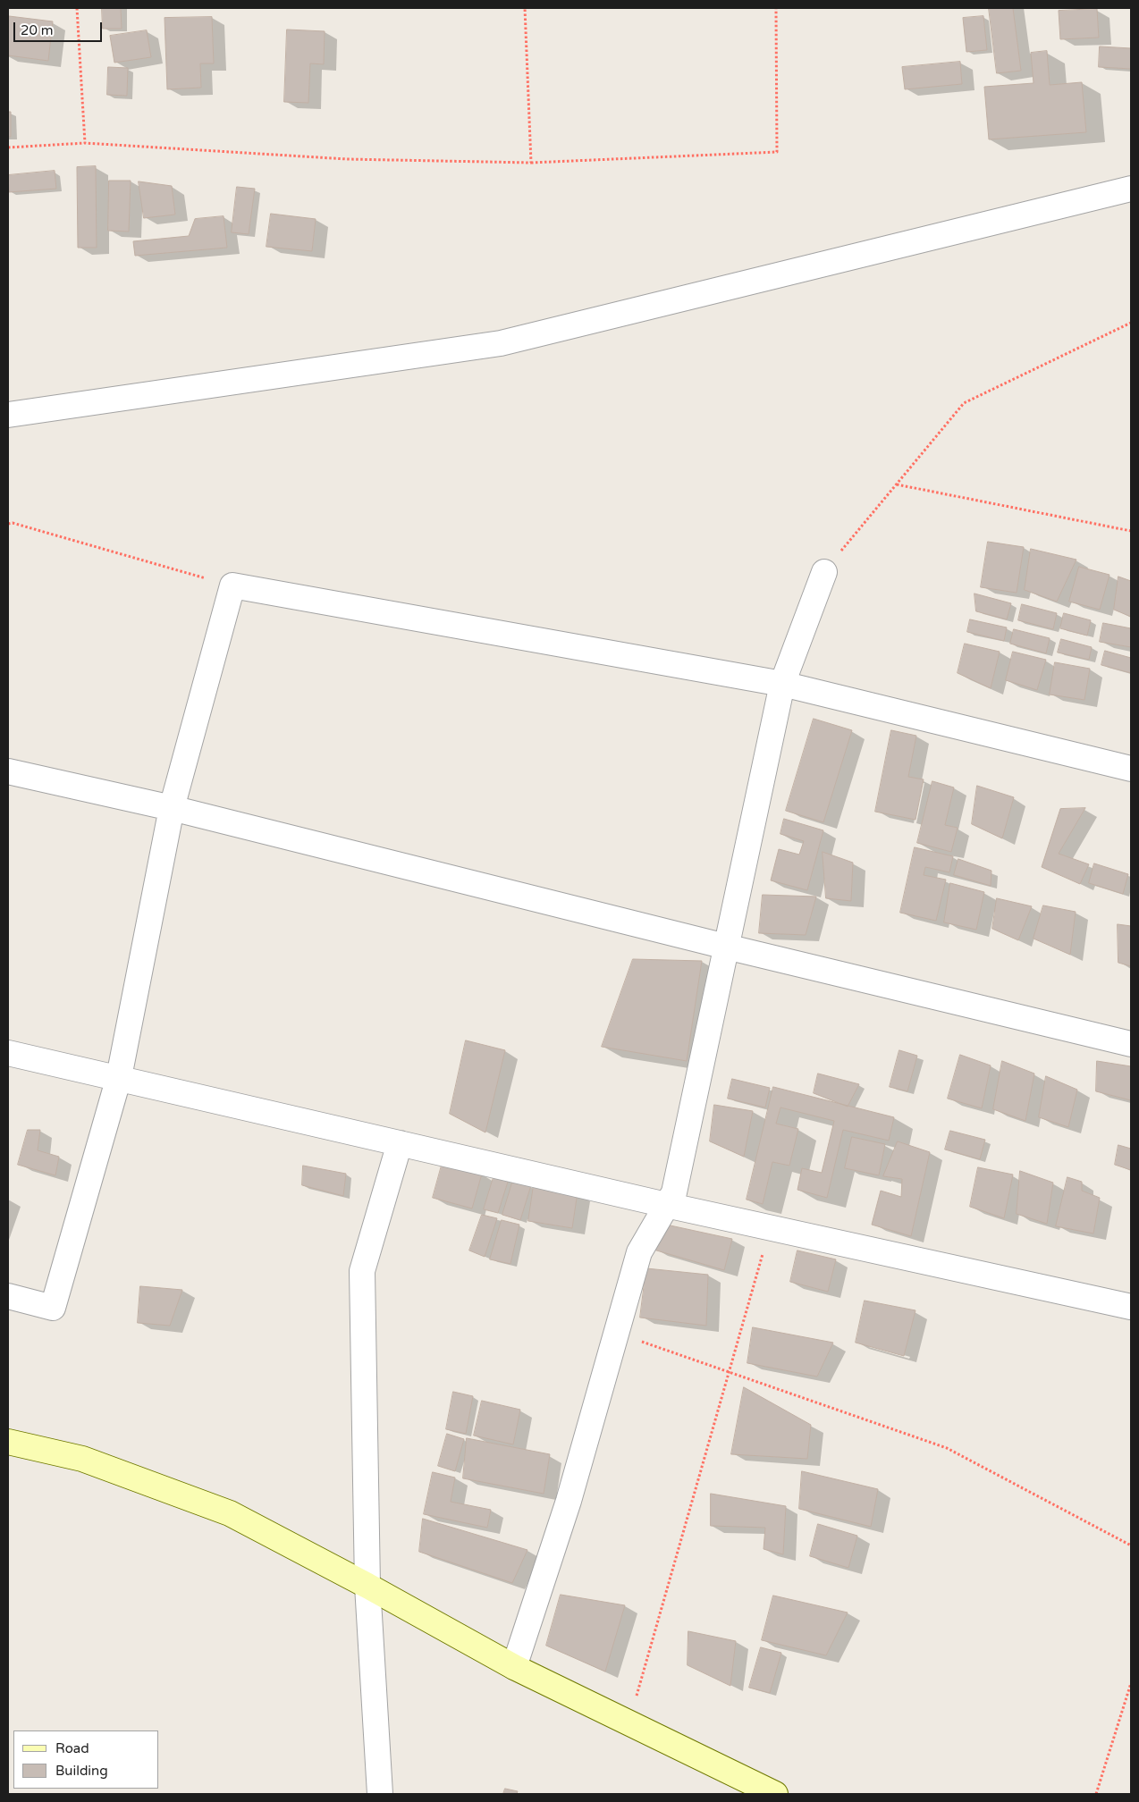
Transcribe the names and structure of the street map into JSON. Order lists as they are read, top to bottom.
{
  "legend": ["Road", "Building"],
  "scale_bar": "20 m"
}
